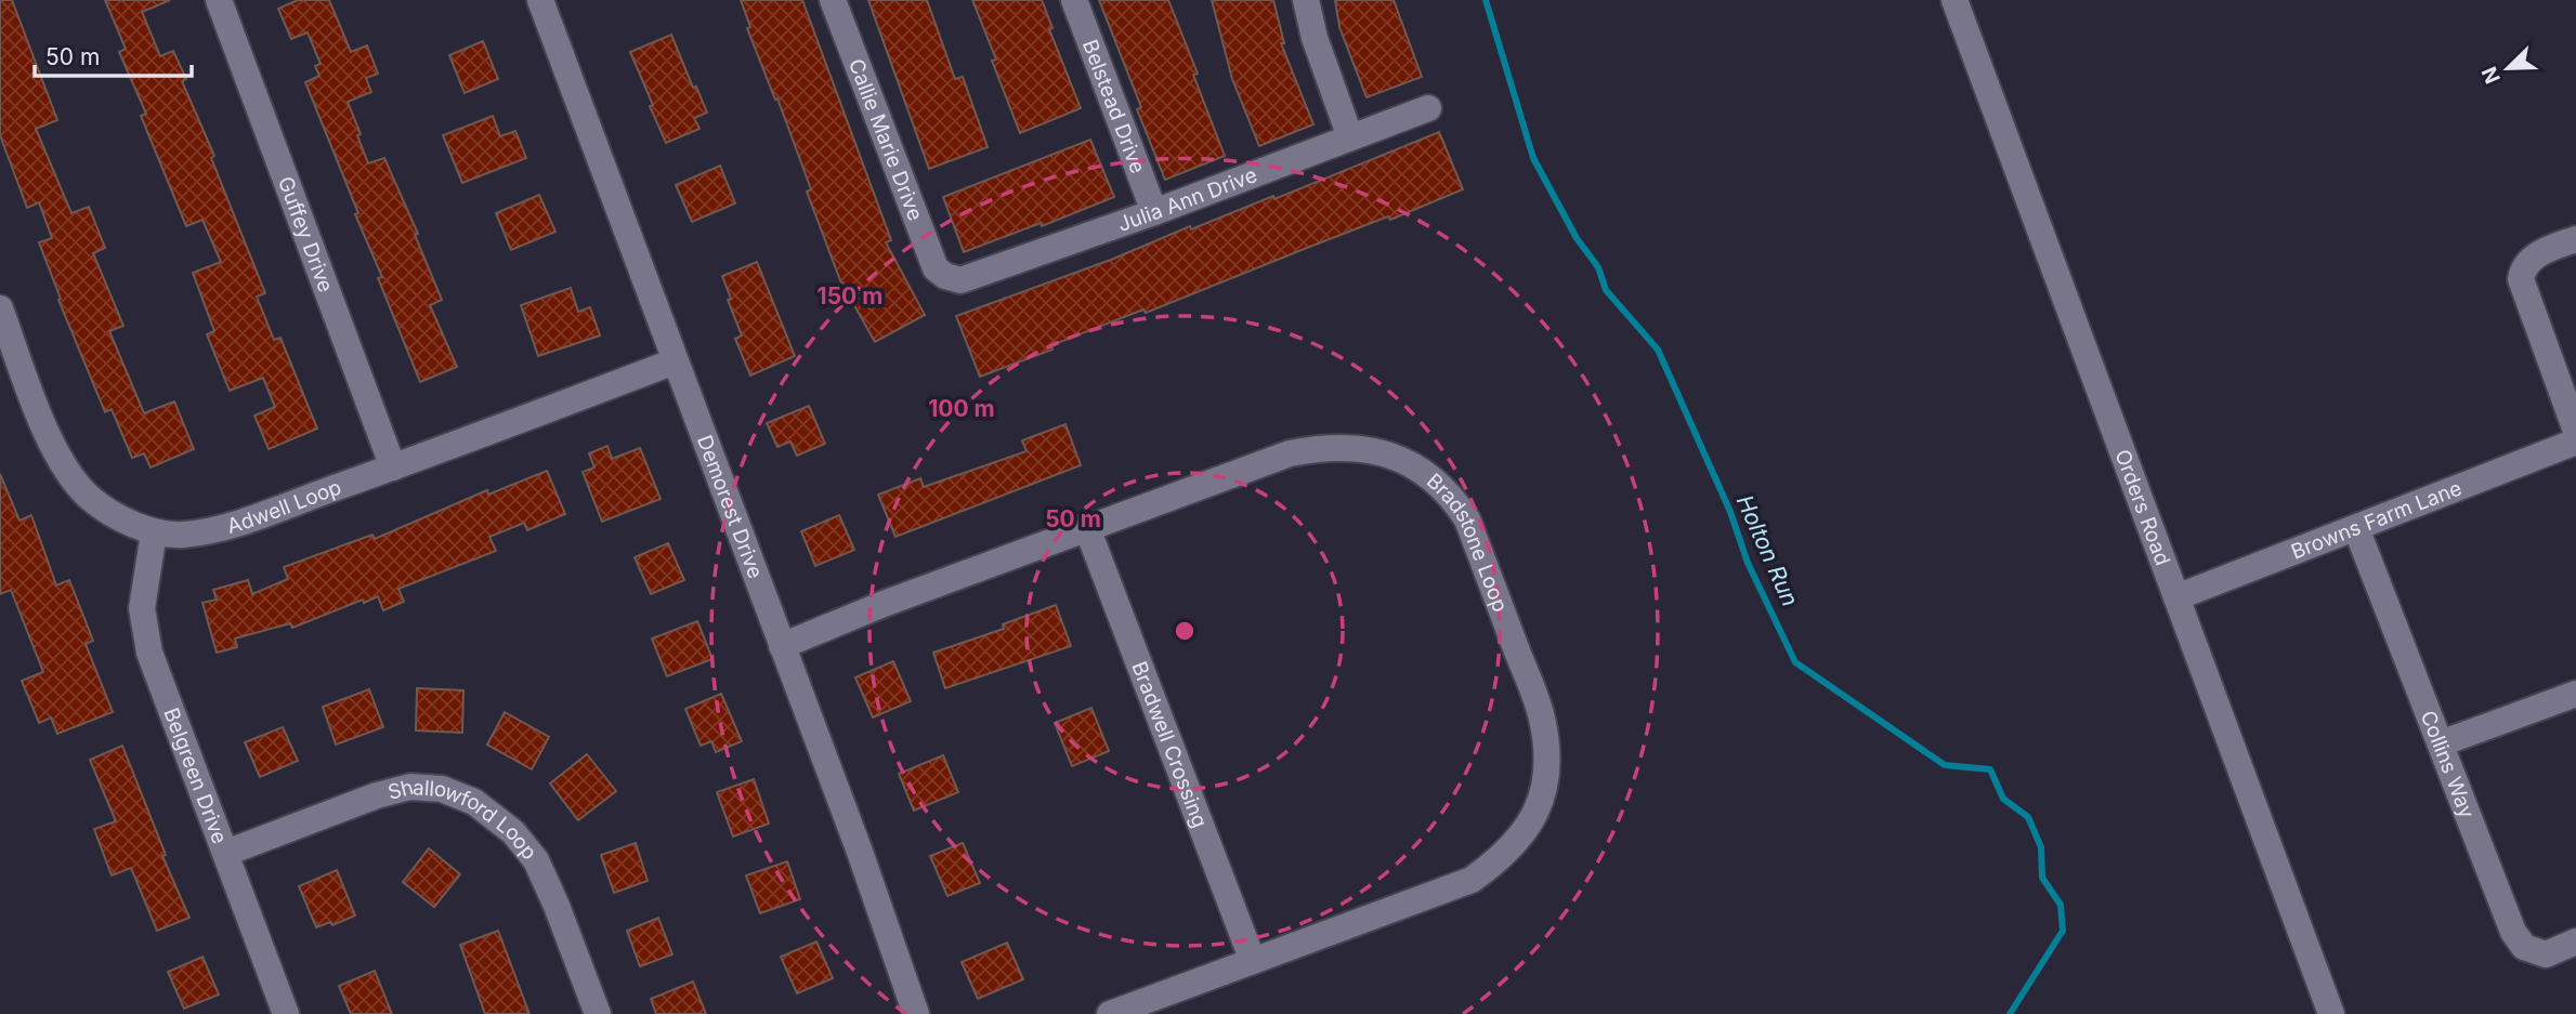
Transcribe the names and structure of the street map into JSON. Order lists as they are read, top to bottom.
{
  "streets": {
    "street": [
      "Belstead Drive",
      "Callie Marie Drive",
      "Julia Ann Drive",
      "Guffey Drive",
      "Adwell Loop",
      "Demorest Drive",
      "Orders Road",
      "Browns Farm Lane",
      "Bradstone Loop",
      "Bradwell Crossing",
      "Collins Way",
      "Belgreen Drive",
      "Shallowford Loop"
    ]
  },
  "crossings": [
    ["Belstead Drive", "Julia Ann Drive"],
    ["Callie Marie Drive", "Julia Ann Drive"],
    ["Guffey Drive", "Adwell Loop"],
    ["Adwell Loop", "Demorest Drive"],
    ["Adwell Loop", "Belgreen Drive"],
    ["Demorest Drive", "Bradstone Loop"],
    ["Orders Road", "Browns Farm Lane"],
    ["Browns Farm Lane", "Collins Way"],
    ["Bradstone Loop", "Bradwell Crossing"],
    ["Belgreen Drive", "Shallowford Loop"]
  ],
  "water": ["Holton Run"],
  "scale_bar": "50 m",
  "north": "bottom left",
  "rings": ["150 m", "100 m", "50 m"]
}
